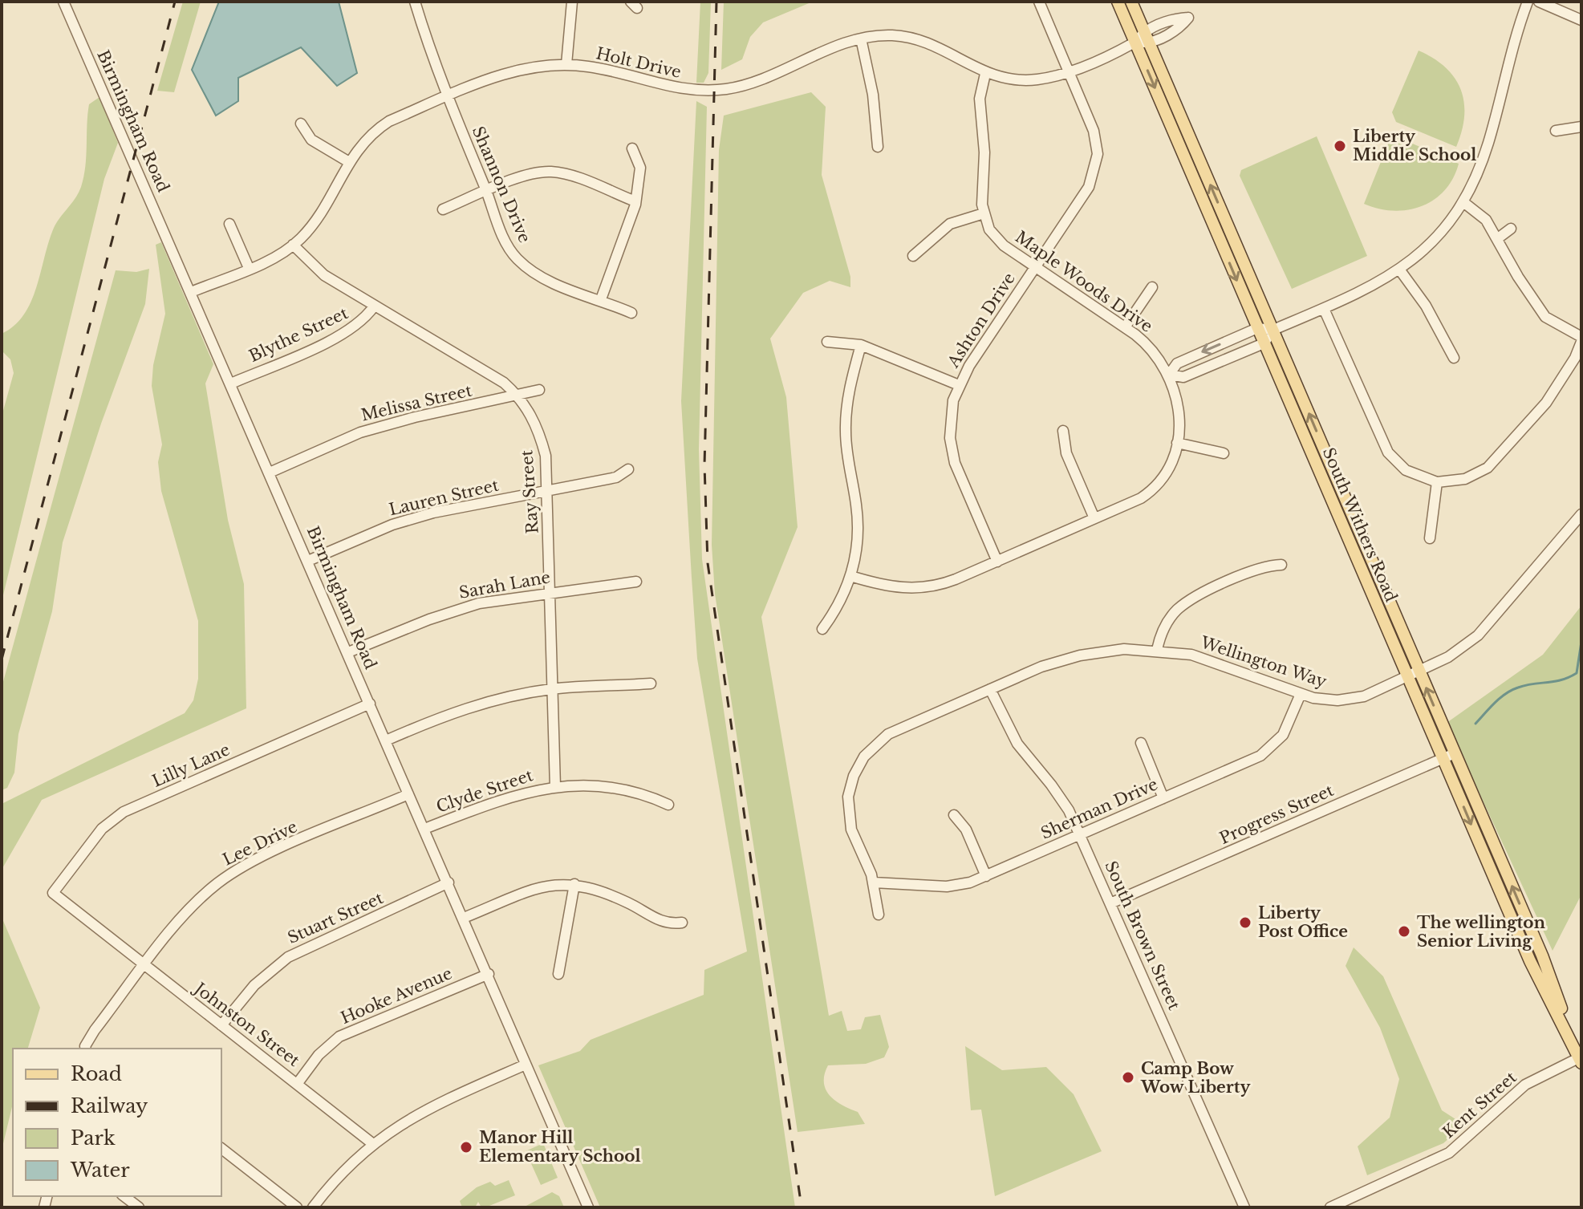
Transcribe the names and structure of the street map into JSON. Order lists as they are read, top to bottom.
{
  "streets": {
    "main road": ["South Withers Road"],
    "street": [
      "Holt Drive",
      "Birmingham Road",
      "Shannon Drive",
      "Maple Woods Drive",
      "Ashton Drive",
      "Blythe Street",
      "Melissa Street",
      "Ray Street",
      "Lauren Street",
      "Sarah Lane",
      "Wellington Way",
      "Lilly Lane",
      "Clyde Street",
      "Sherman Drive",
      "Progress Street",
      "Lee Drive",
      "Stuart Street",
      "South Brown Street",
      "Hooke Avenue",
      "Johnston Street",
      "Kent Street"
    ]
  },
  "crossings": [
    ["Holt Drive", "Birmingham Road"],
    ["Holt Drive", "Shannon Drive"],
    ["Holt Drive", "Ashton Drive"],
    ["Holt Drive", "Ray Street"],
    ["Holt Drive", "South Withers Road"],
    ["Birmingham Road", "Blythe Street"],
    ["Birmingham Road", "Melissa Street"],
    ["Birmingham Road", "Lauren Street"],
    ["Birmingham Road", "Sarah Lane"],
    ["Birmingham Road", "Lilly Lane"],
    ["Birmingham Road", "Clyde Street"],
    ["Birmingham Road", "Lee Drive"],
    ["Birmingham Road", "Stuart Street"],
    ["Birmingham Road", "Hooke Avenue"],
    ["Maple Woods Drive", "Ashton Drive"],
    ["Blythe Street", "Ray Street"],
    ["Melissa Street", "Ray Street"],
    ["Ray Street", "Lauren Street"],
    ["Ray Street", "Sarah Lane"],
    ["Ray Street", "Clyde Street"],
    ["South Withers Road", "Wellington Way"],
    ["South Withers Road", "Progress Street"],
    ["South Withers Road", "Kent Street"],
    ["Wellington Way", "Sherman Drive"],
    ["Wellington Way", "South Brown Street"],
    ["Lilly Lane", "Johnston Street"],
    ["Sherman Drive", "South Brown Street"],
    ["Progress Street", "South Brown Street"],
    ["Lee Drive", "Johnston Street"],
    ["Stuart Street", "Johnston Street"],
    ["Hooke Avenue", "Johnston Street"]
  ],
  "places": [
    "Liberty Middle School",
    "Liberty Post Office",
    "The wellington Senior Living",
    "Camp Bow Wow Liberty",
    "Manor Hill Elementary School"
  ],
  "legend": [
    "Road",
    "Railway",
    "Park",
    "Water"
  ]
}
